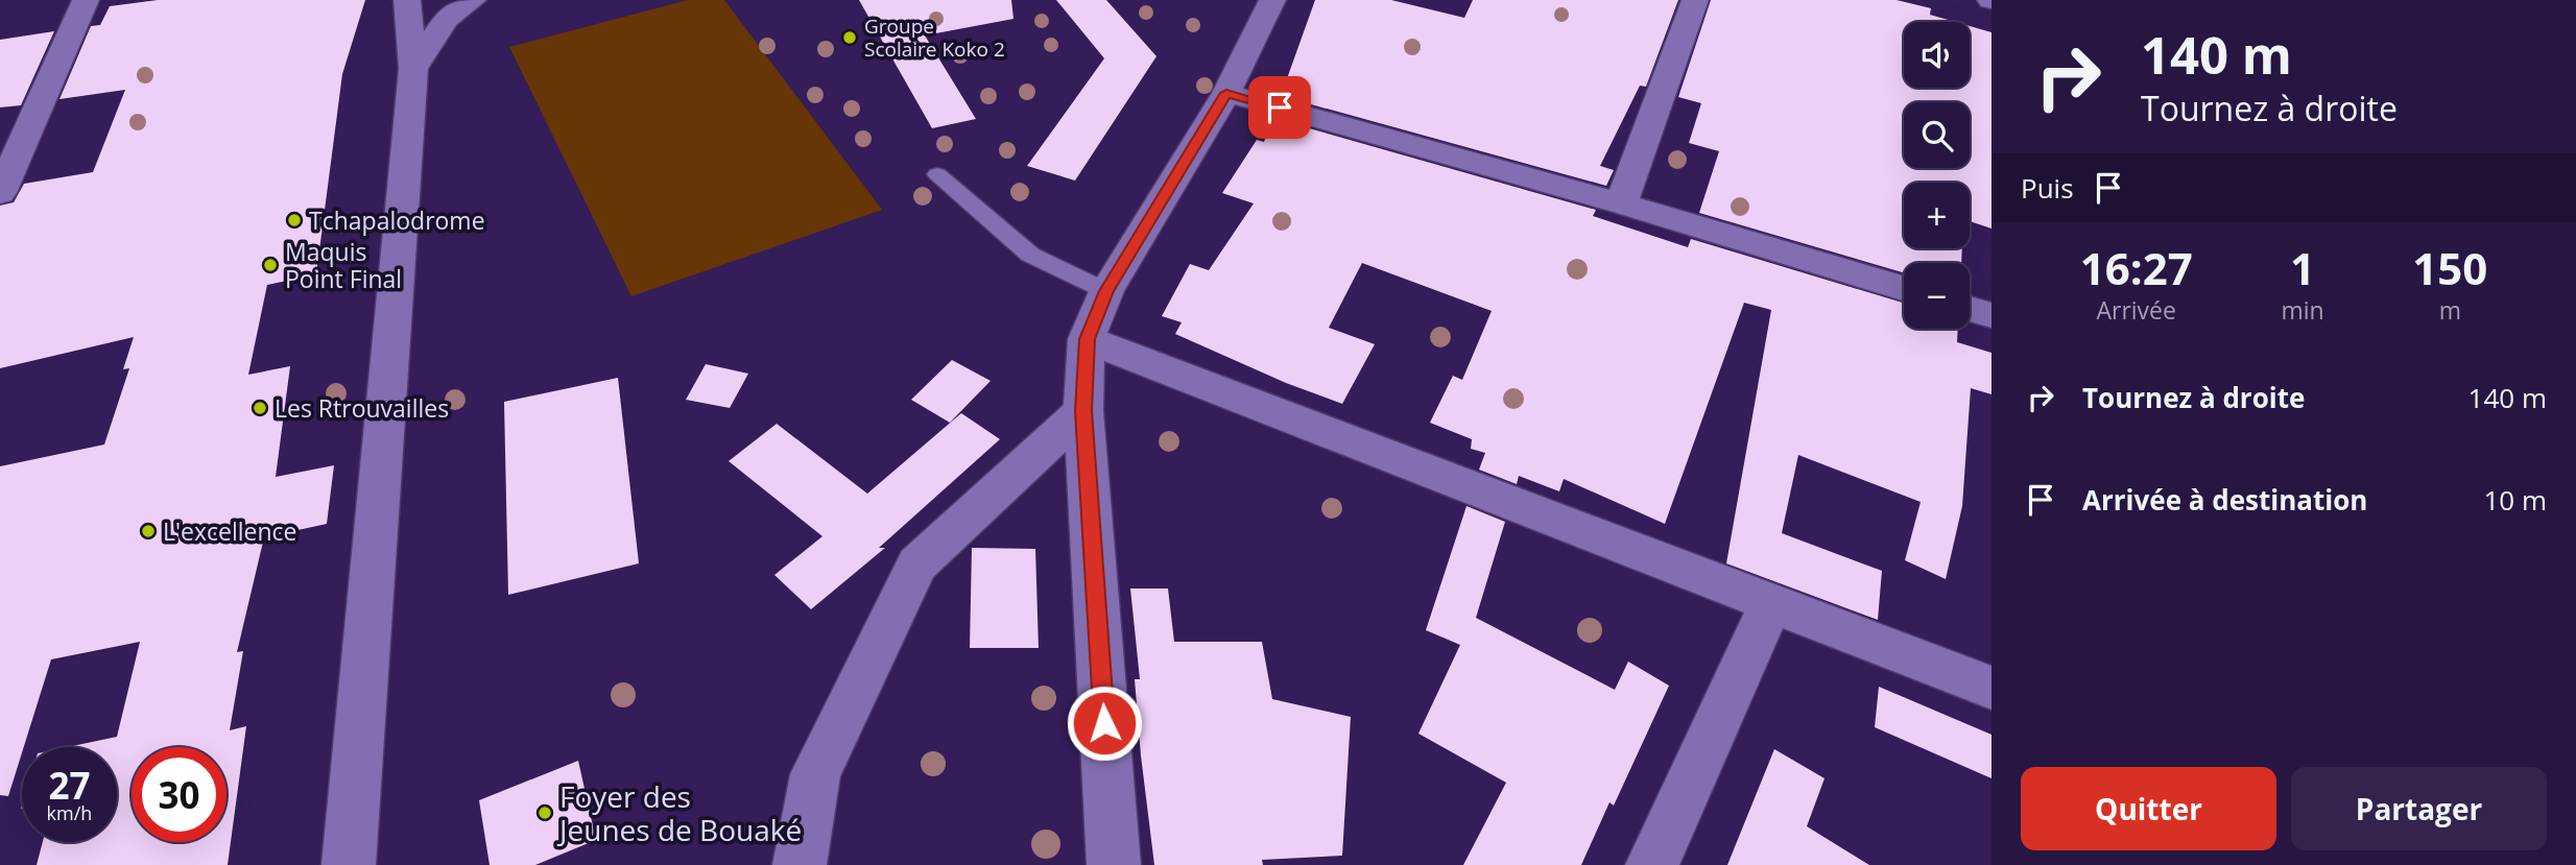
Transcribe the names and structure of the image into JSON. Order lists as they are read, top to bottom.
{
  "places": [
    "Groupe Scolaire Koko 2",
    "Tchapalodrome",
    "Maquis Point Final",
    "Les Rtrouvailles",
    "L'excellence",
    "Foyer des Jeunes de Bouaké"
  ],
  "page": {
    "turn": ["140 m", "Tournez à droite"],
    "map_buttons": ["+", "−"],
    "then": "Puis",
    "eta": [
      "16:27",
      "Arrivée",
      "1",
      "min",
      "150",
      "m"
    ],
    "list": [
      {
        "name": "Tournez à droite",
        "value": "140 m"
      },
      {
        "name": "Arrivée à destination",
        "value": "10 m"
      }
    ],
    "speed": "27 km/h",
    "limit": "30",
    "buttons": ["Quitter", "Partager"]
  }
}
